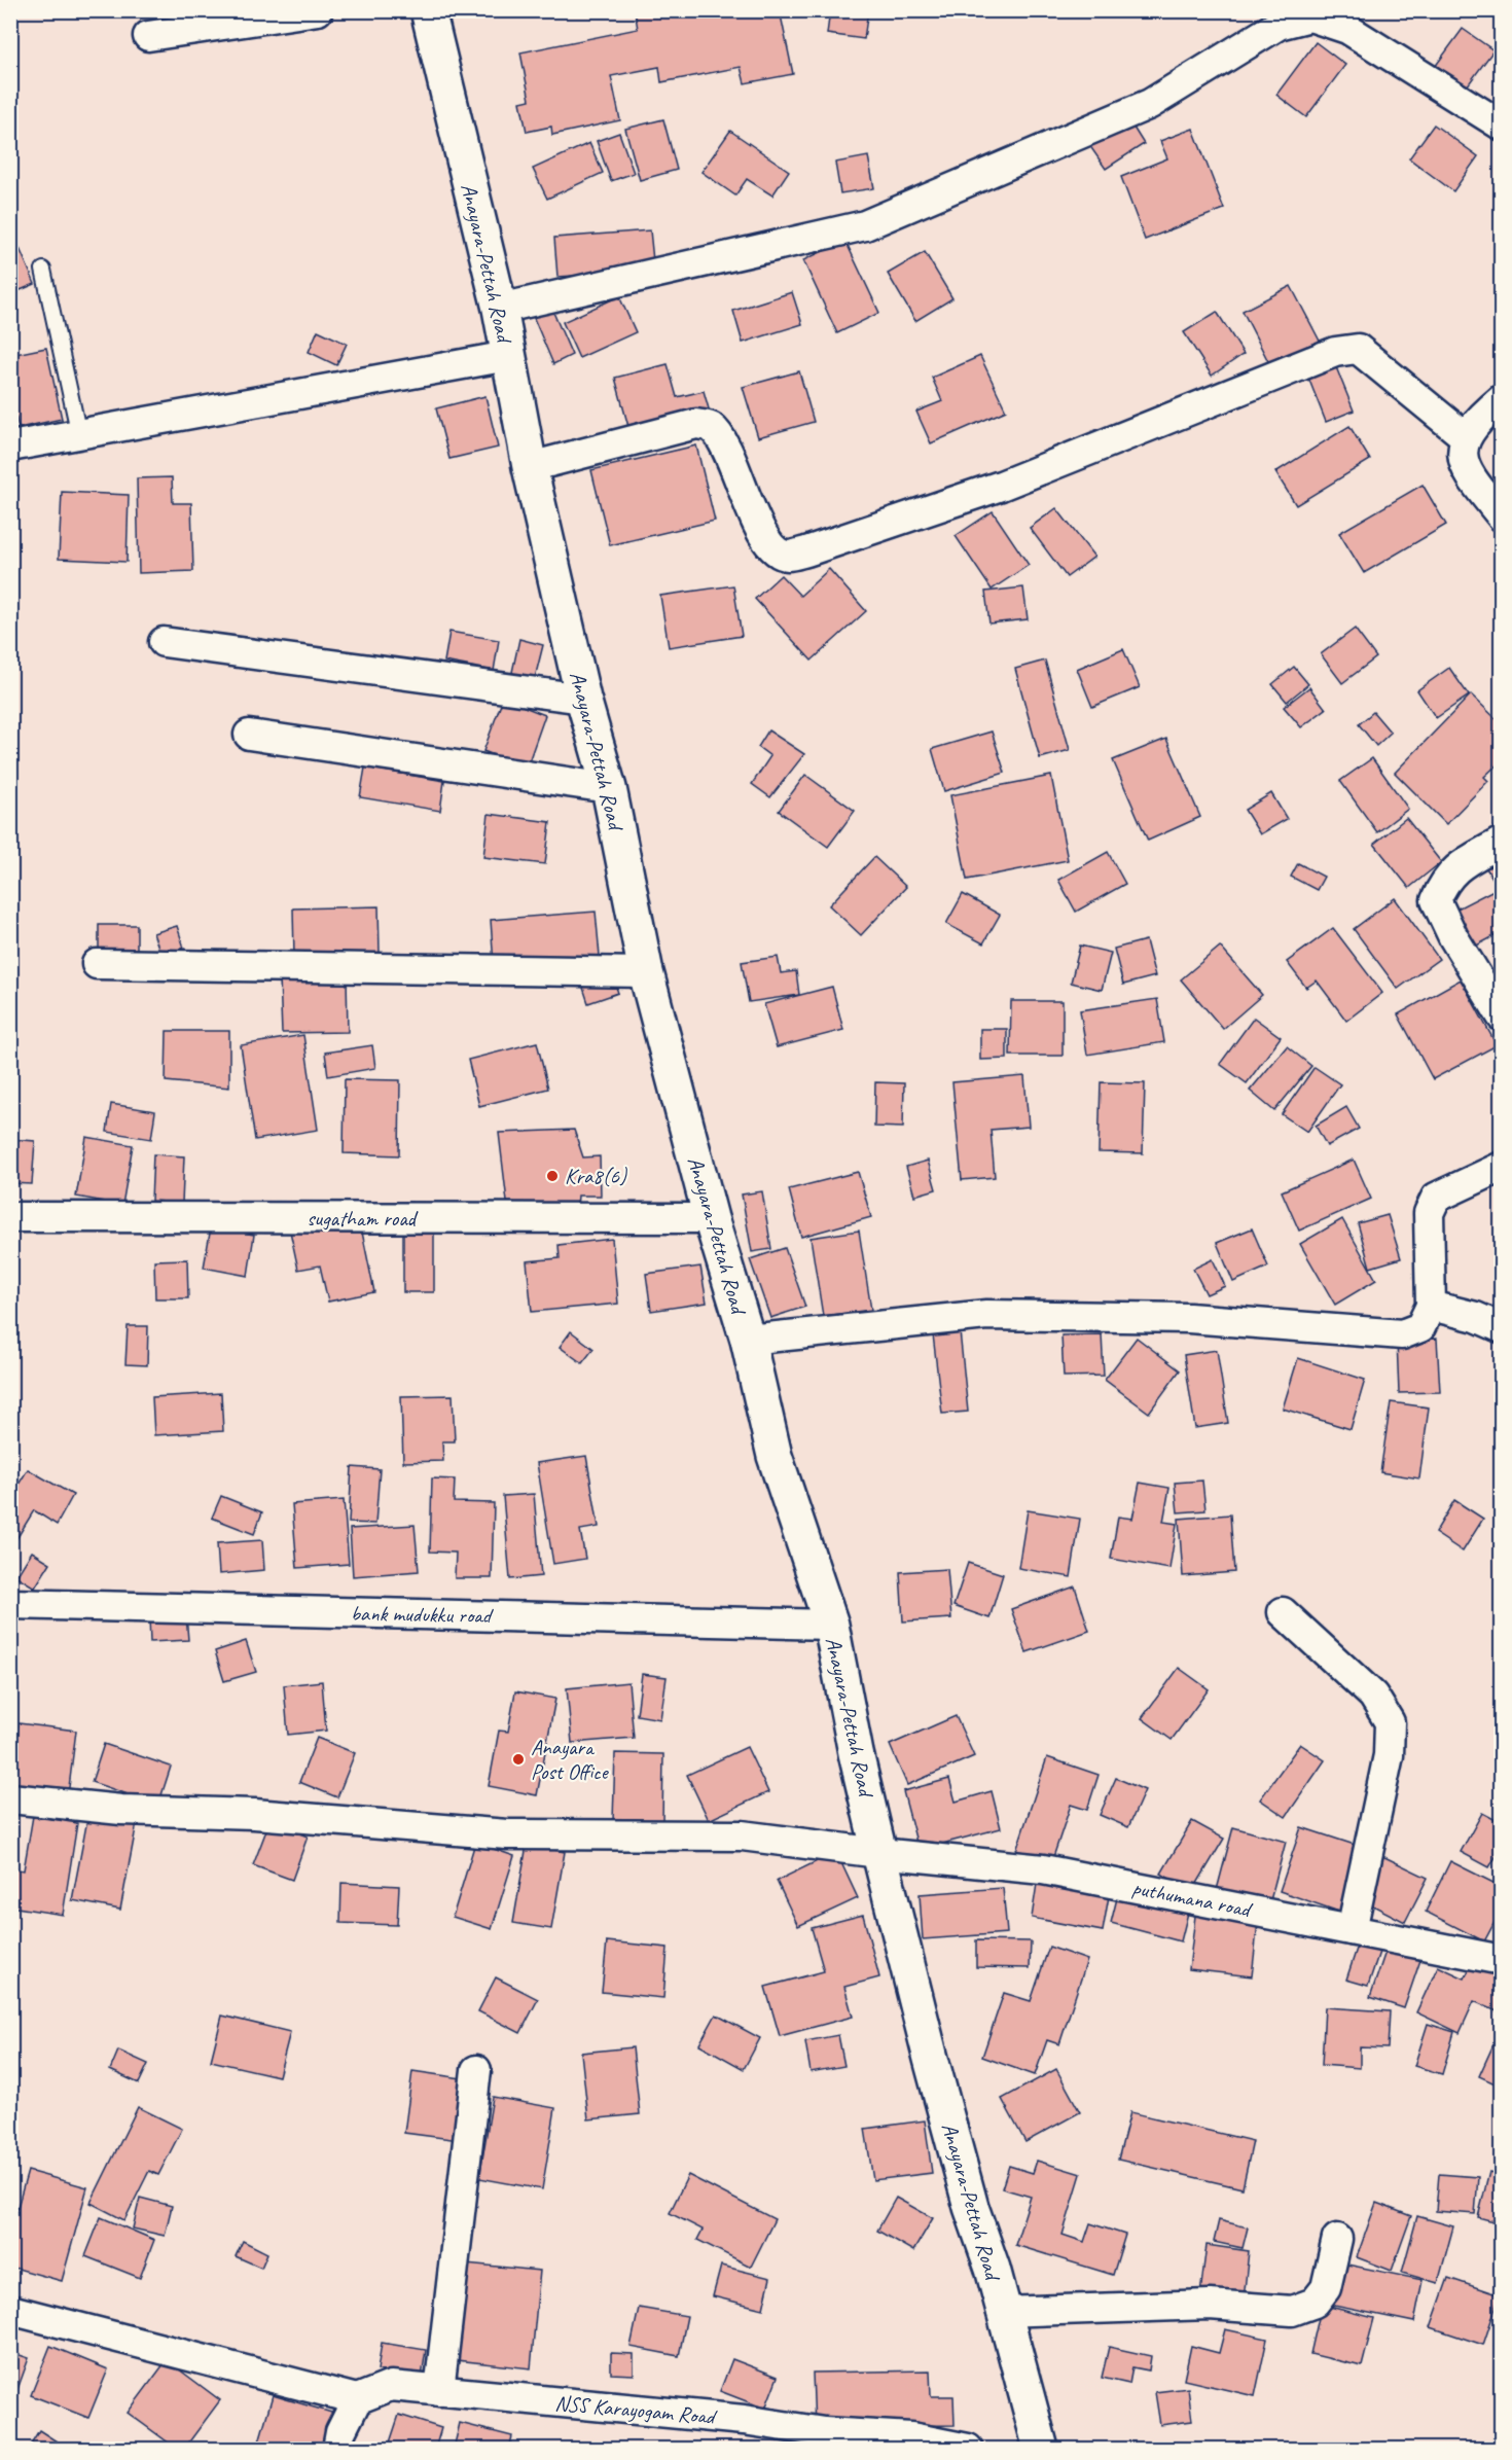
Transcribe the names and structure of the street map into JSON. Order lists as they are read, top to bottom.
{
  "streets": {
    "main road": ["Anayara-Pettah Road"],
    "street": [
      "sugatham road",
      "bank mudukku road",
      "puthumana road",
      "NSS Karayogam Road"
    ]
  },
  "crossings": [
    ["Anayara-Pettah Road", "sugatham road"],
    ["Anayara-Pettah Road", "bank mudukku road"],
    ["Anayara-Pettah Road", "puthumana road"]
  ],
  "places": ["Kra8(6)", "Anayara Post Office"]
}
